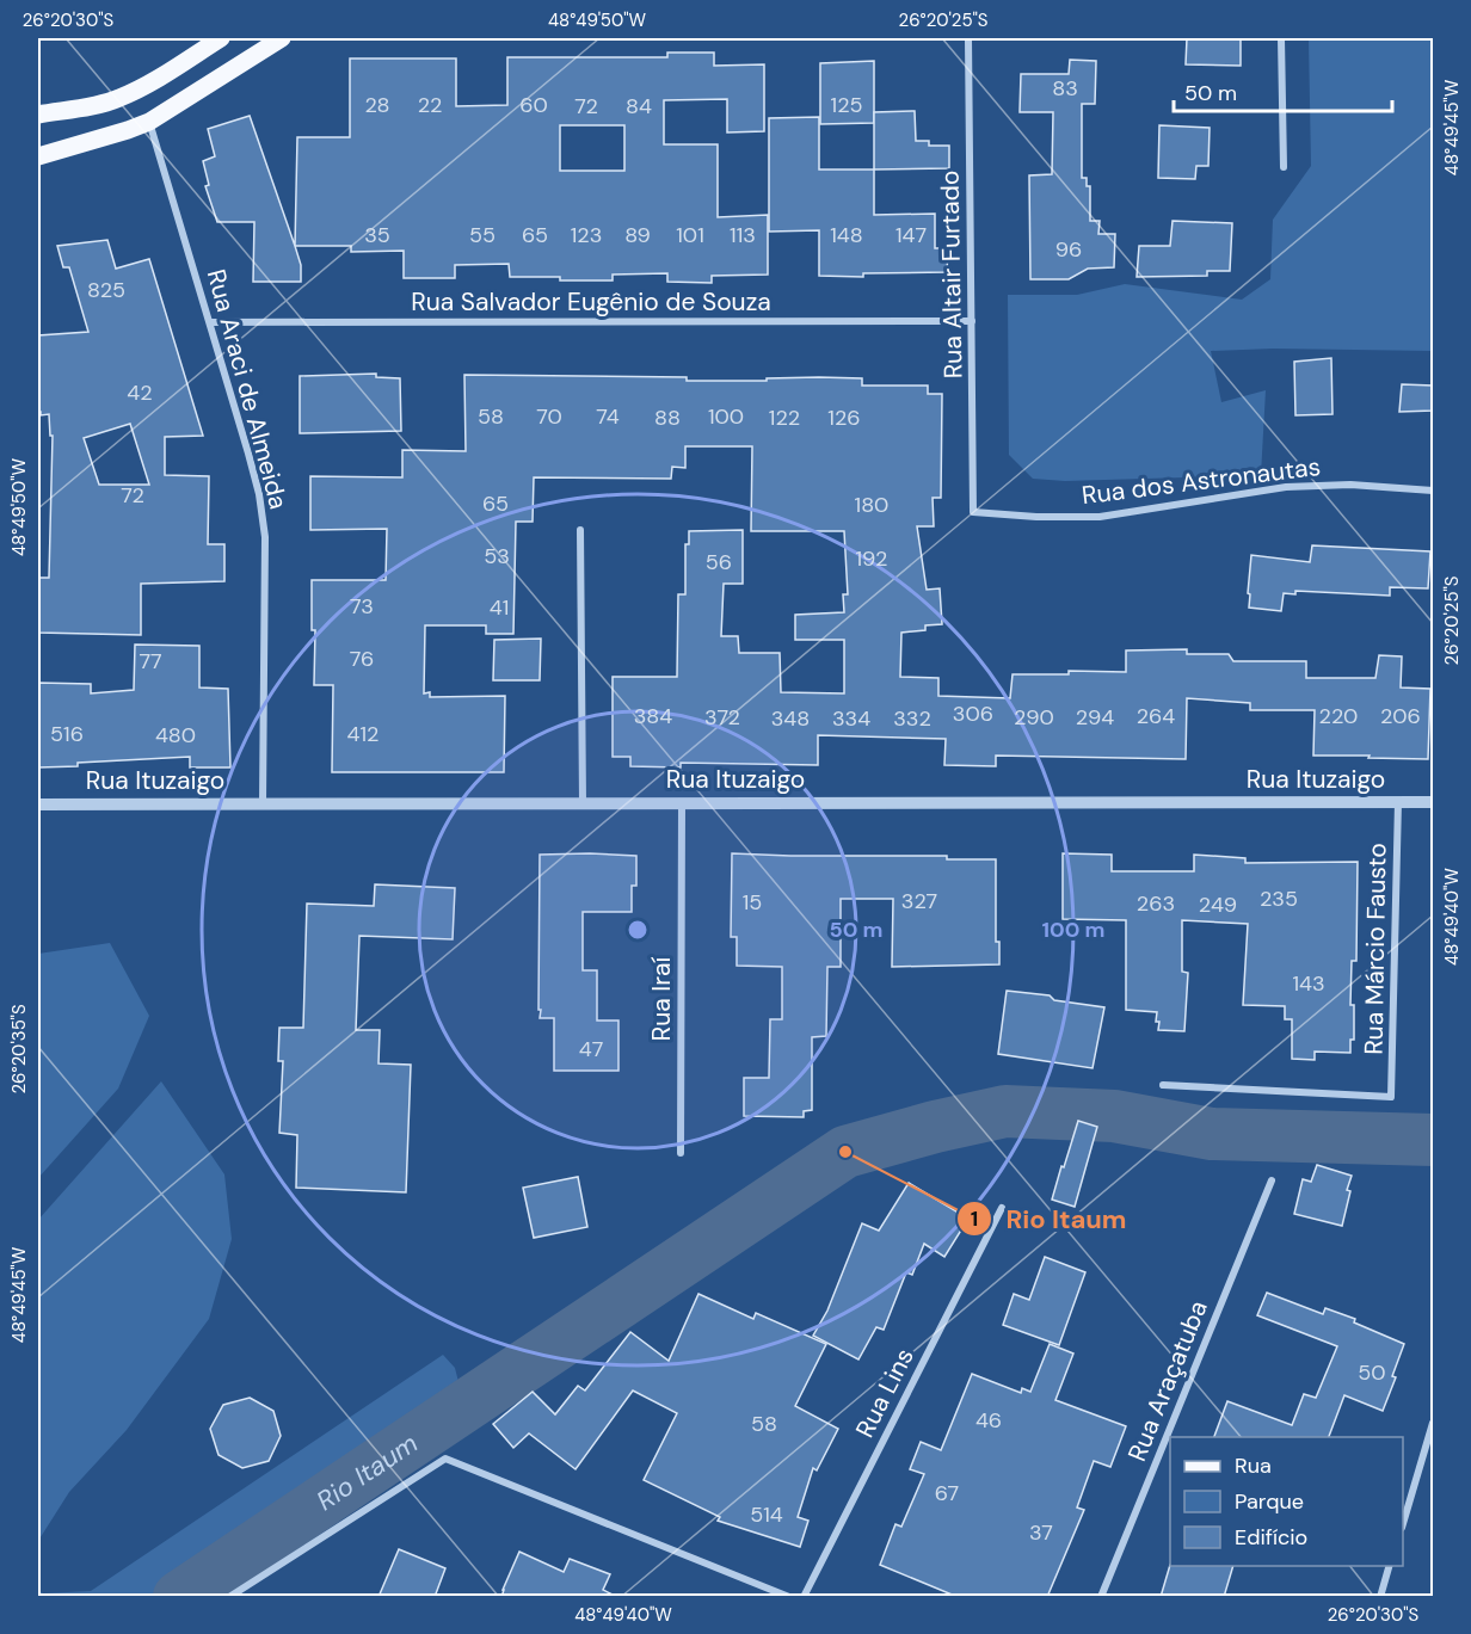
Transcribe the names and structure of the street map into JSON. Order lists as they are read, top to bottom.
{
  "streets": {
    "street": [
      "Rua Altair Furtado",
      "Rua Salvador Eugênio de Souza",
      "Rua Araci de Almeida",
      "Rua dos Astronautas",
      "Rua Ituzaigo",
      "Rua Márcio Fausto",
      "Rua Iraí",
      "Rua Araçatuba",
      "Rua Lins"
    ]
  },
  "crossings": [
    ["Rua Altair Furtado", "Rua Salvador Eugênio de Souza"],
    ["Rua Altair Furtado", "Rua dos Astronautas"],
    ["Rua Salvador Eugênio de Souza", "Rua Araci de Almeida"],
    ["Rua Araci de Almeida", "Rua Ituzaigo"],
    ["Rua Ituzaigo", "Rua Márcio Fausto"],
    ["Rua Ituzaigo", "Rua Iraí"]
  ],
  "water": ["Rio Itaum"],
  "places": ["Rio Itaum"],
  "house_numbers": [
    "83",
    "28",
    "22",
    "60",
    "125",
    "72",
    "84",
    "35",
    "55",
    "65",
    "123",
    "89",
    "101",
    "113",
    "148",
    "147",
    "96",
    "825",
    "42",
    "58",
    "70",
    "74",
    "100",
    "88",
    "122",
    "126",
    "72",
    "65",
    "180",
    "53",
    "192",
    "56",
    "73",
    "41",
    "76",
    "77",
    "306",
    "384",
    "264",
    "220",
    "206",
    "372",
    "290",
    "294",
    "348",
    "334",
    "332",
    "516",
    "412",
    "480",
    "235",
    "327",
    "15",
    "263",
    "249",
    "143",
    "47",
    "50",
    "46",
    "58",
    "67",
    "514",
    "37"
  ],
  "legend": ["Rua", "Parque", "Edifício"],
  "scale_bar": "50 m",
  "coordinates": [
    "26°20'30\"S",
    "48°49'50\"W",
    "26°20'25\"S",
    "48°49'45\"W",
    "48°49'40\"W",
    "26°20'35\"S"
  ],
  "rings": ["50 m", "100 m"]
}
